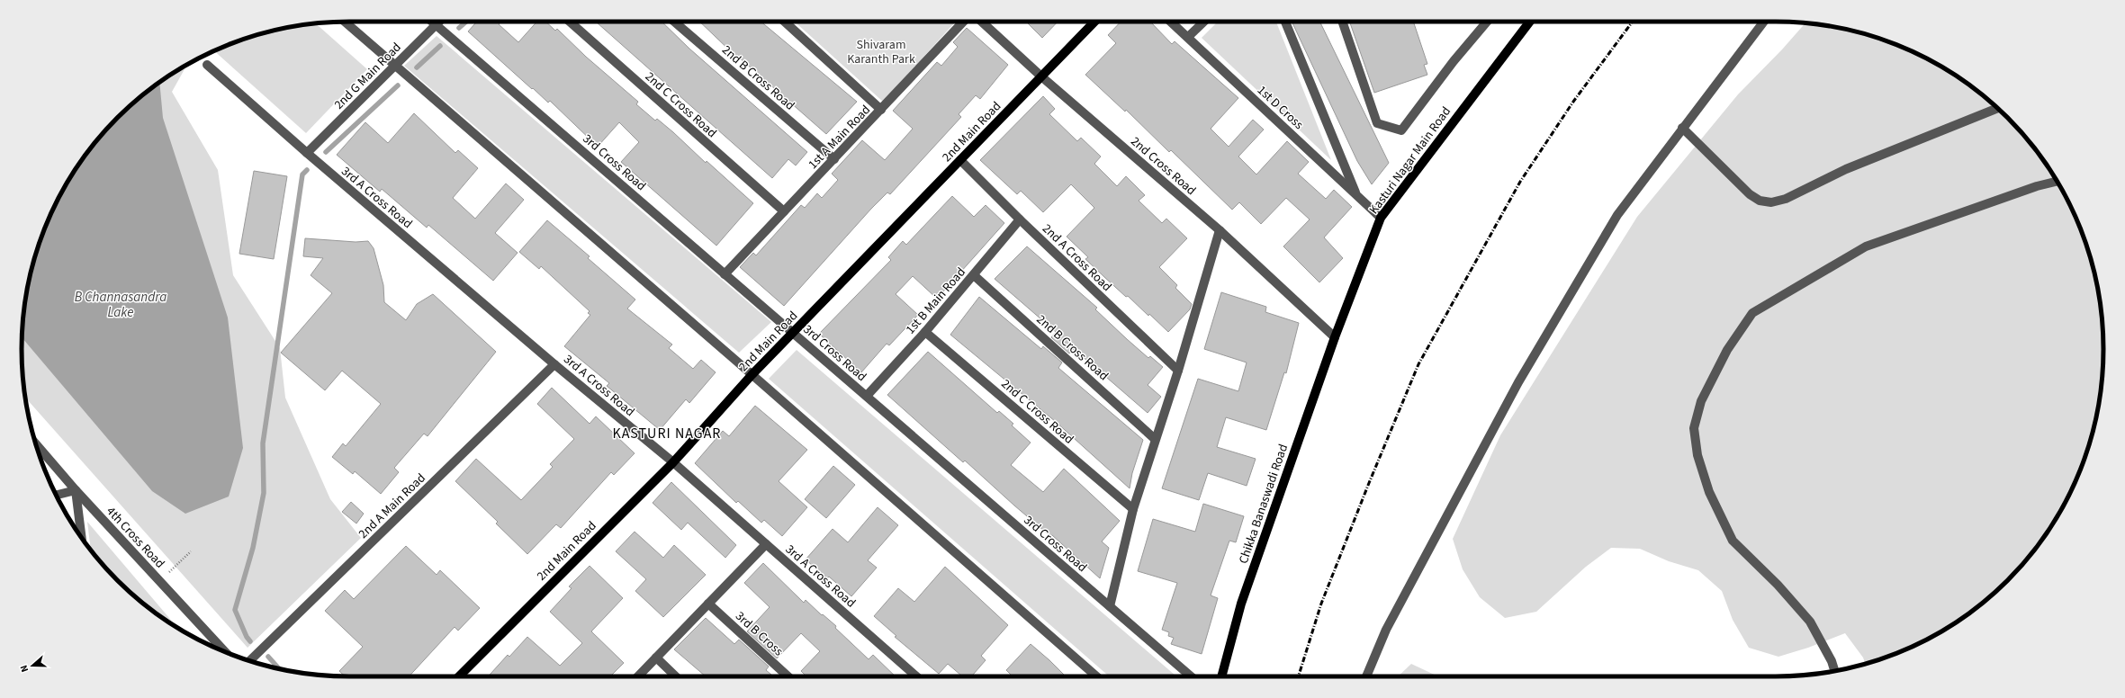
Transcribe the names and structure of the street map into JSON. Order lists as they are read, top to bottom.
{
  "streets": {
    "main road": ["2nd Main Road", "Kasturi Nagar Main Road", "Chikka Banaswadi Road"],
    "street": [
      "2nd G Main Road",
      "2nd B Cross Road",
      "2nd C Cross Road",
      "1st D Cross",
      "1st A Main Road",
      "3rd Cross Road",
      "2nd Cross Road",
      "3rd A Cross Road",
      "2nd A Cross Road",
      "1st B Main Road",
      "2nd A Main Road",
      "4th Cross Road",
      "3rd B Cross"
    ]
  },
  "crossings": [
    ["2nd G Main Road", "3rd Cross Road"],
    ["2nd G Main Road", "3rd A Cross Road"],
    ["2nd B Cross Road", "1st A Main Road"],
    ["2nd B Cross Road", "1st B Main Road"],
    ["2nd C Cross Road", "1st A Main Road"],
    ["2nd C Cross Road", "1st B Main Road"],
    ["1st D Cross", "Kasturi Nagar Main Road"],
    ["2nd Main Road", "3rd Cross Road"],
    ["2nd Main Road", "2nd Cross Road"],
    ["2nd Main Road", "3rd A Cross Road"],
    ["2nd Main Road", "2nd A Cross Road"],
    ["1st A Main Road", "3rd Cross Road"],
    ["Kasturi Nagar Main Road", "2nd Cross Road"],
    ["Kasturi Nagar Main Road", "Chikka Banaswadi Road"],
    ["3rd Cross Road", "1st B Main Road"],
    ["2nd Cross Road", "Chikka Banaswadi Road"],
    ["3rd A Cross Road", "2nd A Main Road"],
    ["2nd A Cross Road", "1st B Main Road"]
  ],
  "districts": ["KASTURI NAGAR"],
  "water": ["B Channasandra Lake"],
  "parks": ["Shivaram Karanth Park"],
  "north": "left"
}
